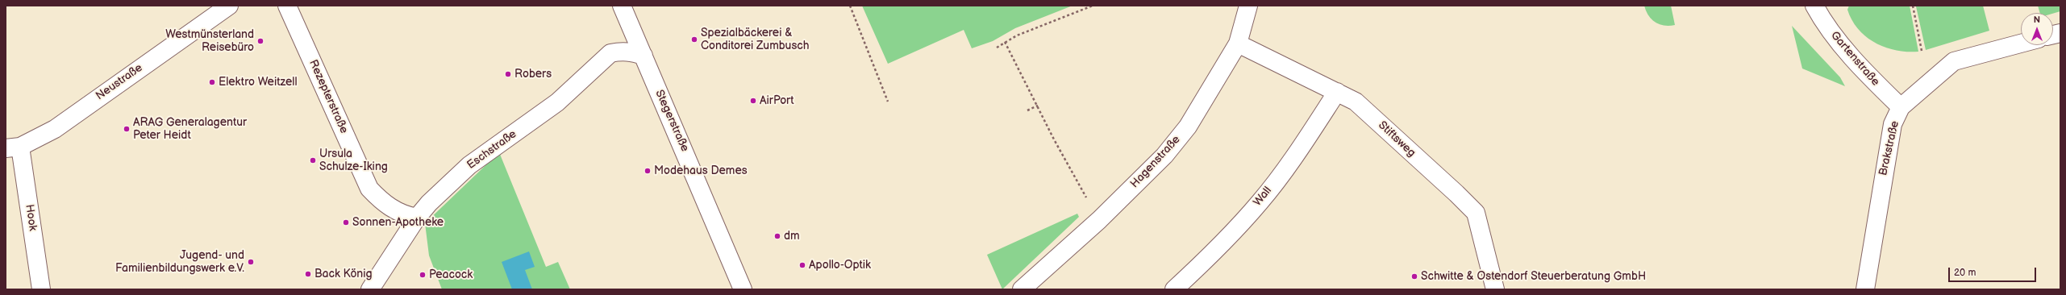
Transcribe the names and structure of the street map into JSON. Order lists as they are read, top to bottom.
{
  "streets": {
    "street": [
      "Gartenstraße",
      "Neustraße",
      "Rezepterstraße",
      "Stegerstraße",
      "Stiftsweg",
      "Brakstraße",
      "Eschstraße",
      "Hagenstraße",
      "Wall",
      "Hook"
    ]
  },
  "crossings": [
    ["Gartenstraße", "Brakstraße"],
    ["Neustraße", "Hook"],
    ["Rezepterstraße", "Eschstraße"],
    ["Stegerstraße", "Eschstraße"],
    ["Stiftsweg", "Hagenstraße"],
    ["Stiftsweg", "Wall"]
  ],
  "places": [
    "Spezialbäckerei & Conditorei Zumbusch",
    "Westmünsterland Reisebüro",
    "Robers",
    "Elektro Weitzell",
    "AirPort",
    "ARAG Generalagentur Peter Heidt",
    "Ursula Schulze-Iking",
    "Modehaus Demes",
    "Sonnen-Apotheke",
    "dm",
    "Jugend- und Familienbildungswerk e.V.",
    "Apollo-Optik",
    "Back König",
    "Peacock",
    "Schwitte & Ostendorf Steuerberatung GmbH"
  ],
  "scale_bar": "20 m",
  "north": "top"
}
